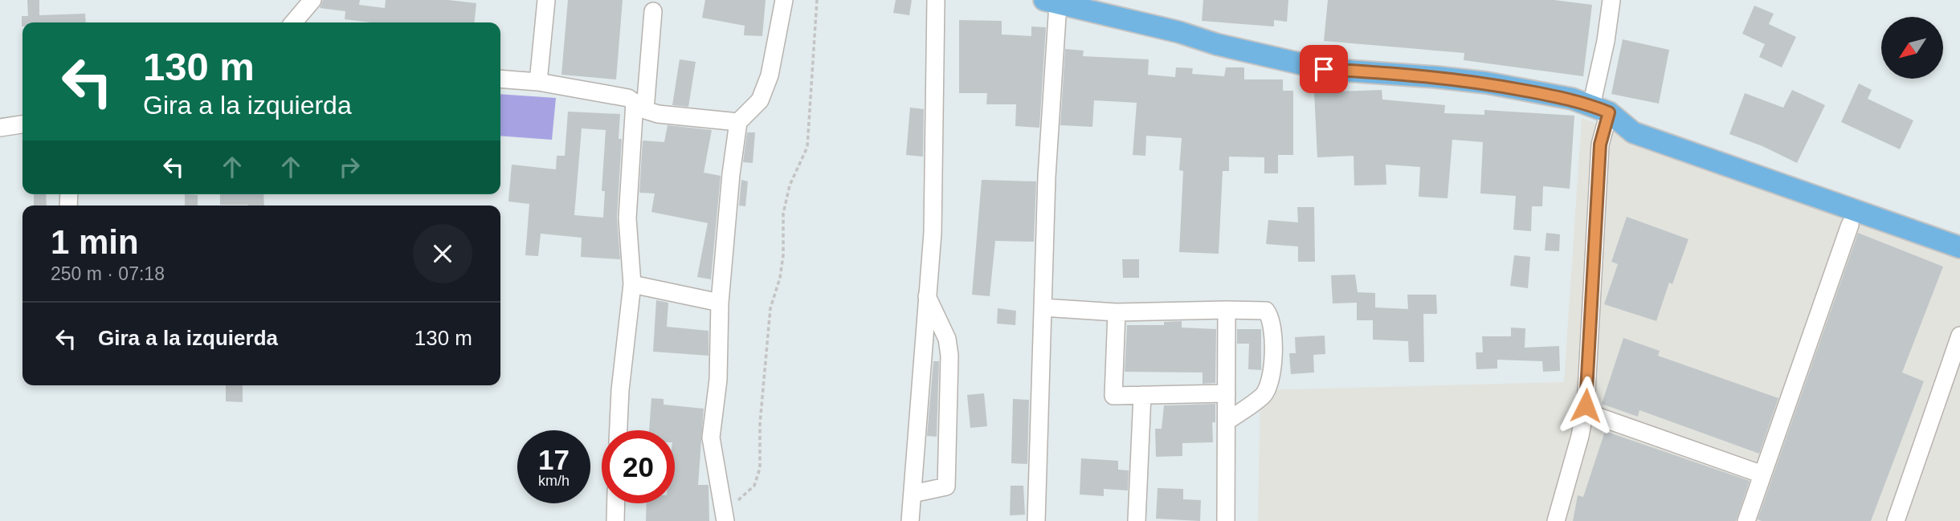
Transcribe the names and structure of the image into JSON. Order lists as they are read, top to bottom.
{
  "north": "bottom left",
  "page": {
    "turn": ["130 m", "Gira a la izquierda"],
    "heading": ["1 min", "250 m · 07:18"],
    "list": [
      {
        "name": "Gira a la izquierda",
        "value": "130 m"
      }
    ],
    "speed": "17 km/h",
    "limit": "20"
  }
}
